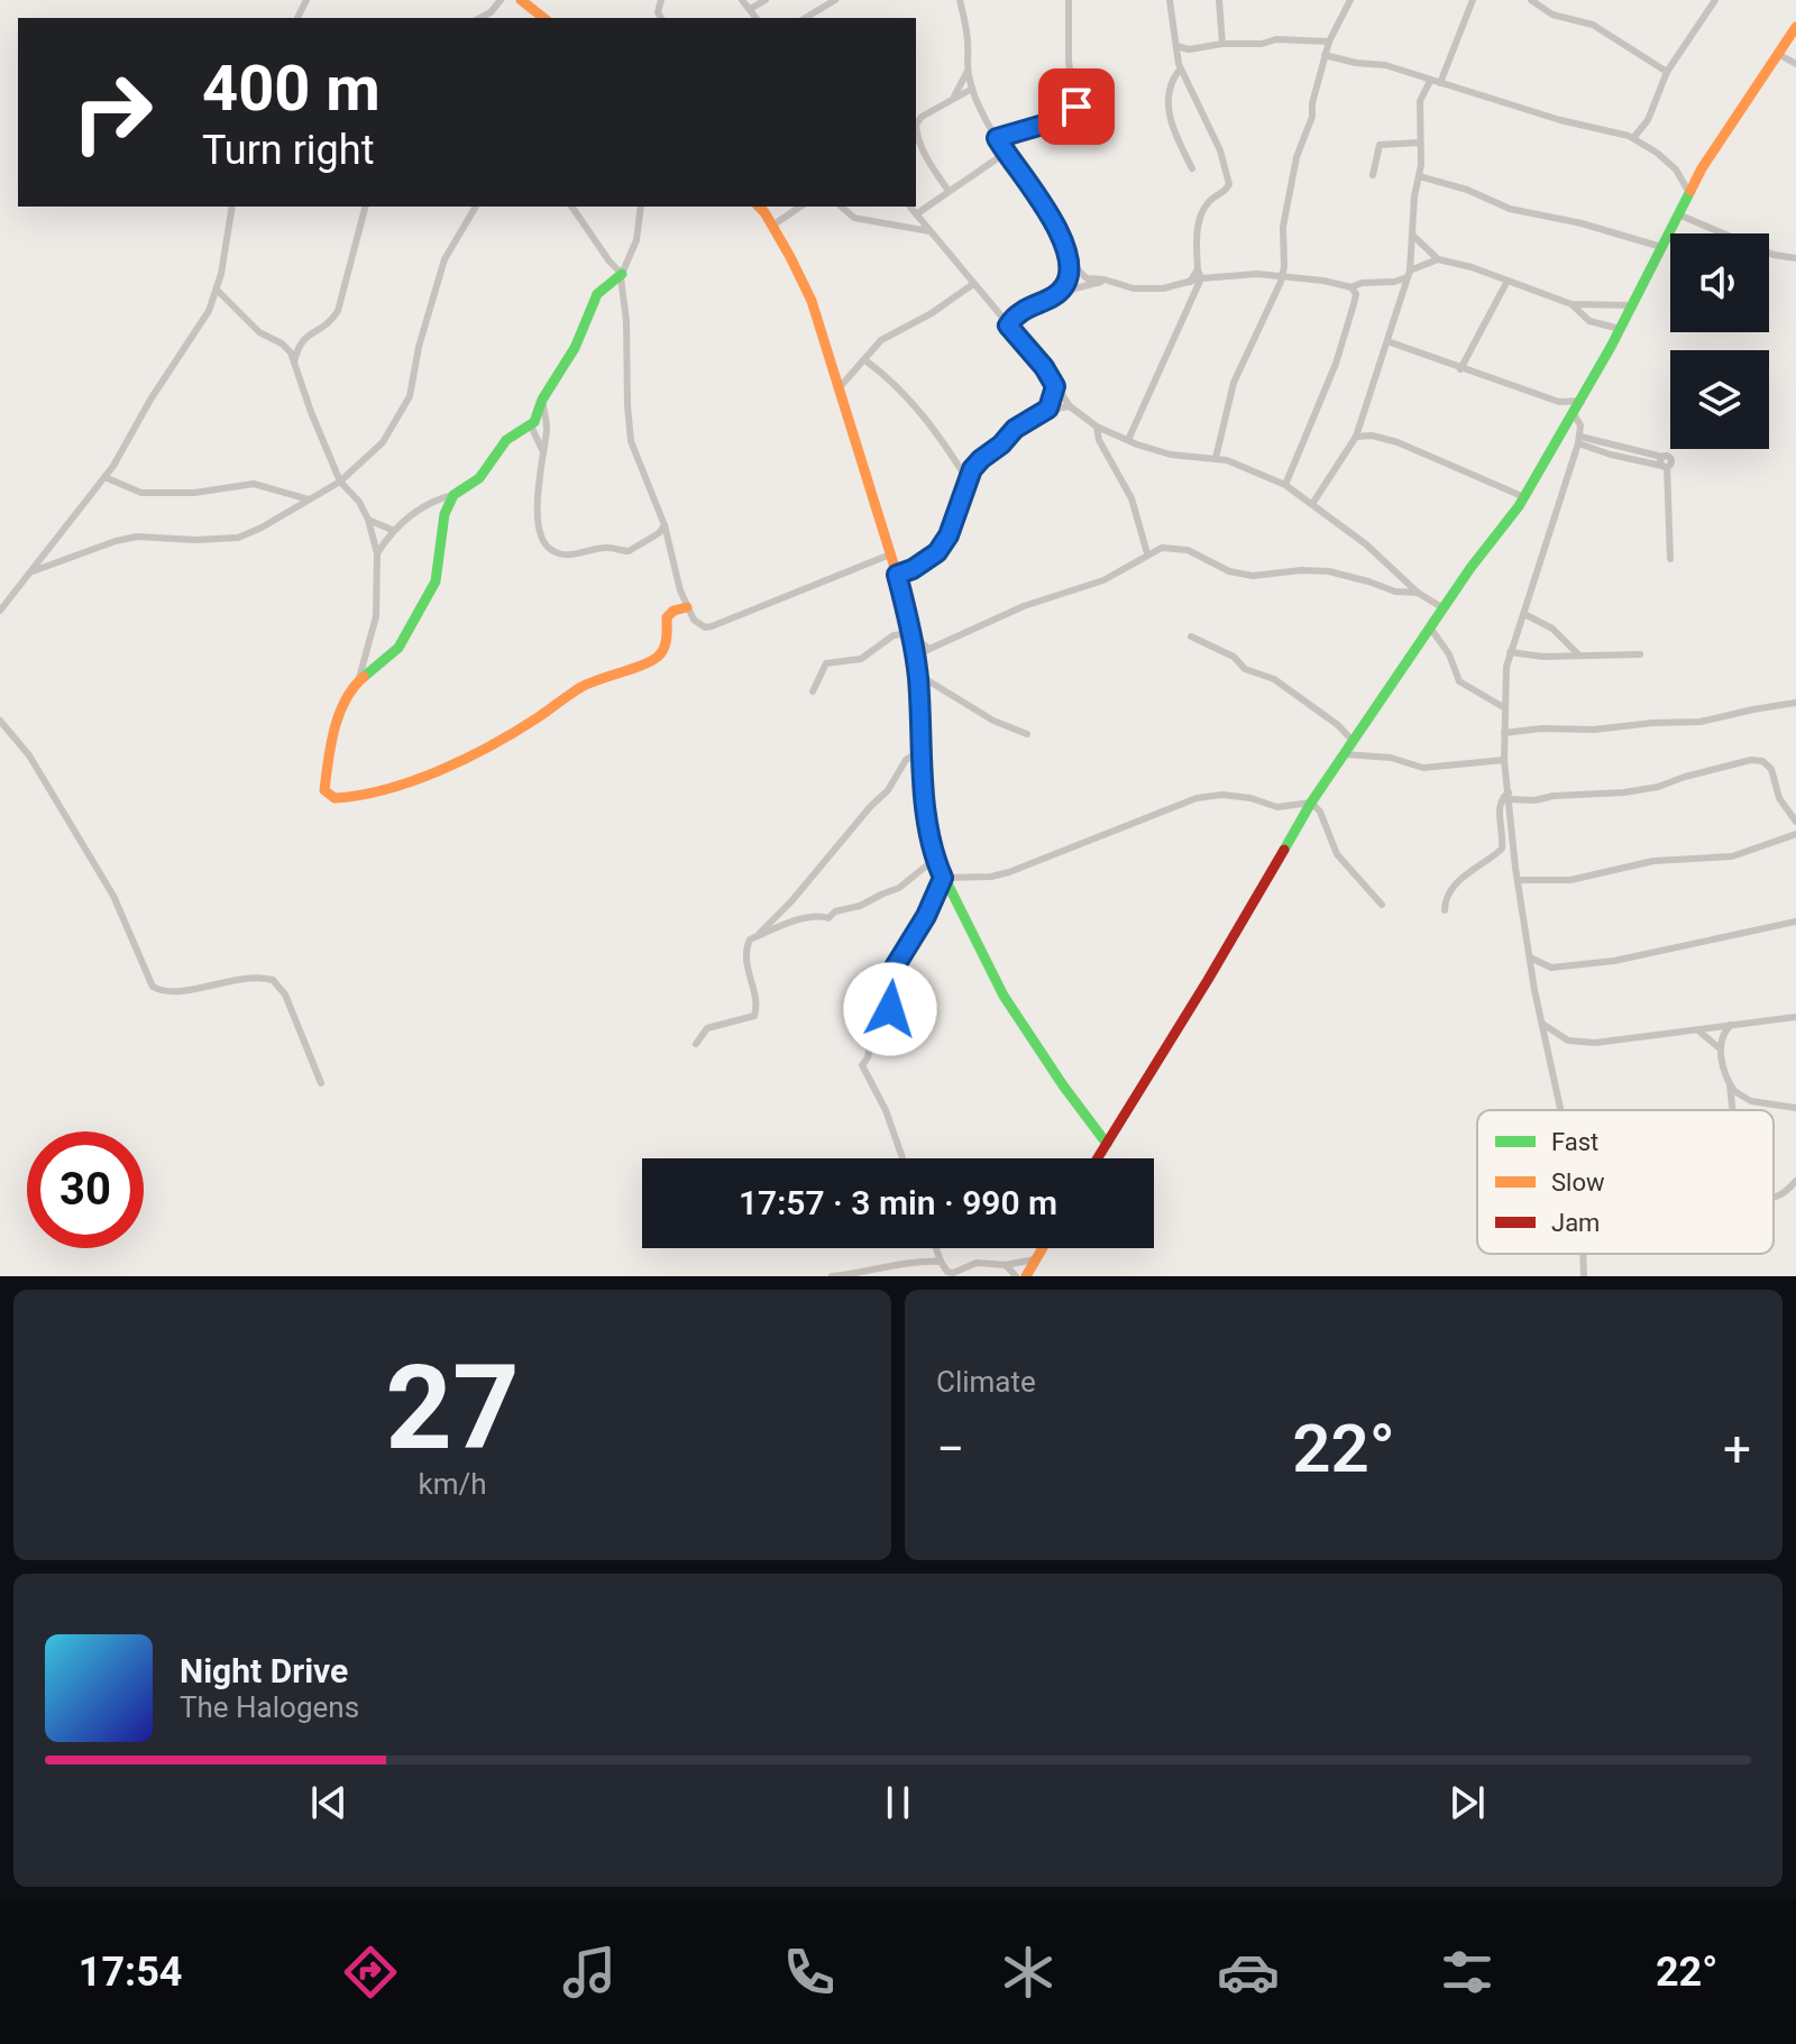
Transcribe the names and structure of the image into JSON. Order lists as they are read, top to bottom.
{
  "legend": ["Fast", "Slow", "Jam"],
  "page": {
    "turn": ["400 m", "Turn right"],
    "limit": "30",
    "trip": "17:57 · 3 min · 990 m",
    "tile": [
      ["27", "km/h"],
      "Climate"
    ],
    "heat": ["−", "22°", "+"],
    "song": ["Night Drive", "The Halogens"],
    "tabs": ["17:54", "22°"]
  }
}
